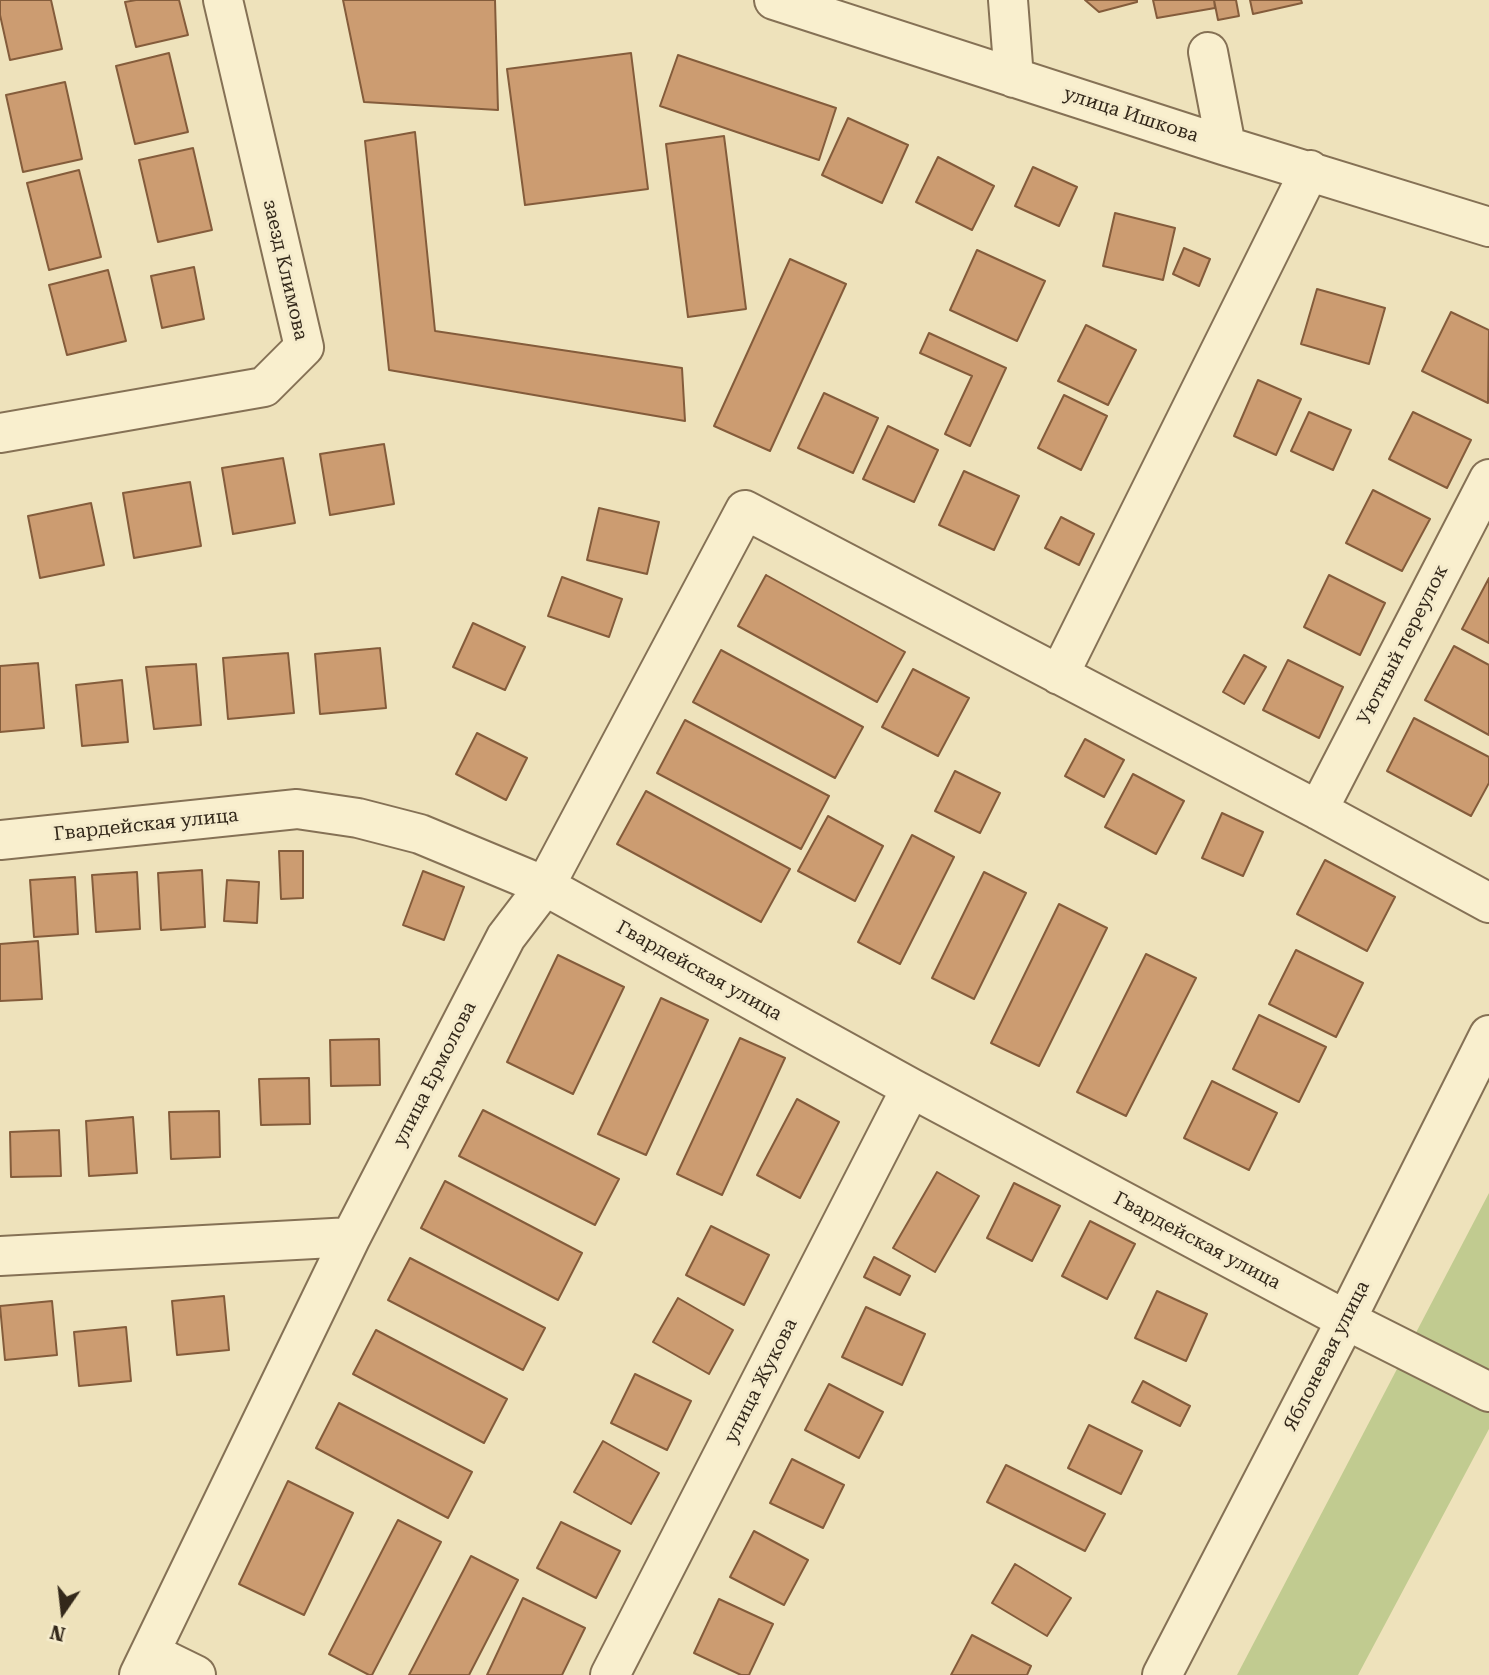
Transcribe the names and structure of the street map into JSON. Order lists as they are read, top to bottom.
{
  "streets": {
    "street": [
      "улица Ишкова",
      "заезд Климова",
      "Уютный переулок",
      "Гвардейская улица",
      "улица Ермолова",
      "Яблоневая улица",
      "улица Жукова"
    ]
  },
  "crossings": [
    ["Гвардейская улица", "улица Ермолова"],
    ["Гвардейская улица", "Яблоневая улица"],
    ["Гвардейская улица", "улица Жукова"]
  ],
  "north": "bottom"
}
